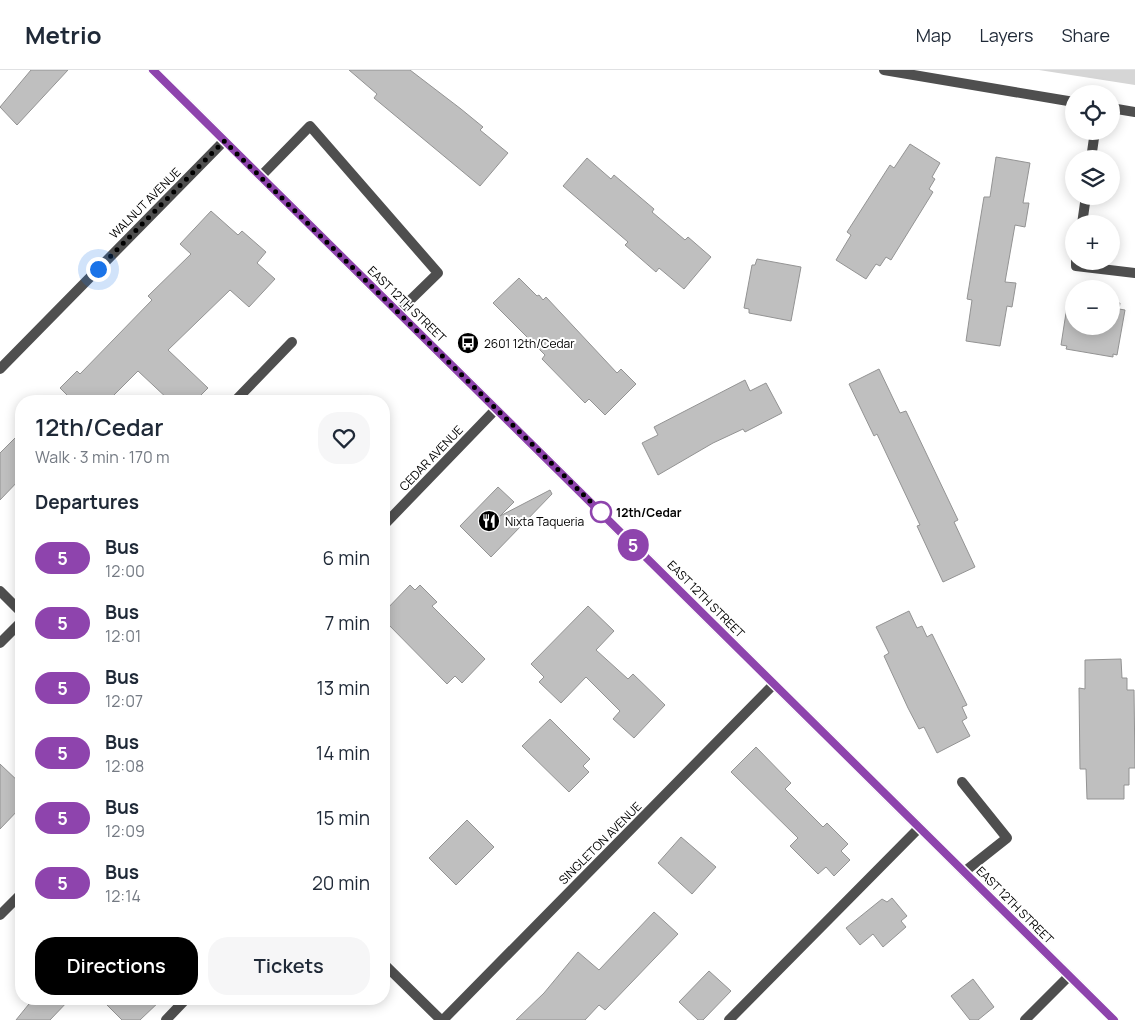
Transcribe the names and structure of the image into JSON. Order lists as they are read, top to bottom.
{
  "streets": {
    "street": [
      "WALNUT AVENUE",
      "EAST 12TH STREET",
      "CEDAR AVENUE",
      "SINGLETON AVENUE"
    ]
  },
  "crossings": [
    ["WALNUT AVENUE", "EAST 12TH STREET"],
    ["EAST 12TH STREET", "CEDAR AVENUE"],
    ["EAST 12TH STREET", "SINGLETON AVENUE"]
  ],
  "places": {
    "bus stop": ["2601 12th/Cedar"],
    "other": ["12th/Cedar"],
    "restaurant": ["Nixta Taqueria"]
  },
  "lines": ["bus line 5"],
  "page": {
    "header": "Metrio",
    "nav": ["Map", "Layers", "Share"],
    "on_map": "5",
    "map_buttons": ["+", "−"],
    "heading": [
      ["12th/Cedar", "Walk · 3 min · 170 m"],
      "Departures"
    ],
    "list": [
      {
        "mark": "5",
        "name": "Bus",
        "note": "12:00",
        "value": "6 min"
      },
      {
        "mark": "5",
        "name": "Bus",
        "note": "12:01",
        "value": "7 min"
      },
      {
        "mark": "5",
        "name": "Bus",
        "note": "12:07",
        "value": "13 min"
      },
      {
        "mark": "5",
        "name": "Bus",
        "note": "12:08",
        "value": "14 min"
      },
      {
        "mark": "5",
        "name": "Bus",
        "note": "12:09",
        "value": "15 min"
      },
      {
        "mark": "5",
        "name": "Bus",
        "note": "12:14",
        "value": "20 min"
      }
    ],
    "buttons": ["Directions", "Tickets"]
  }
}
